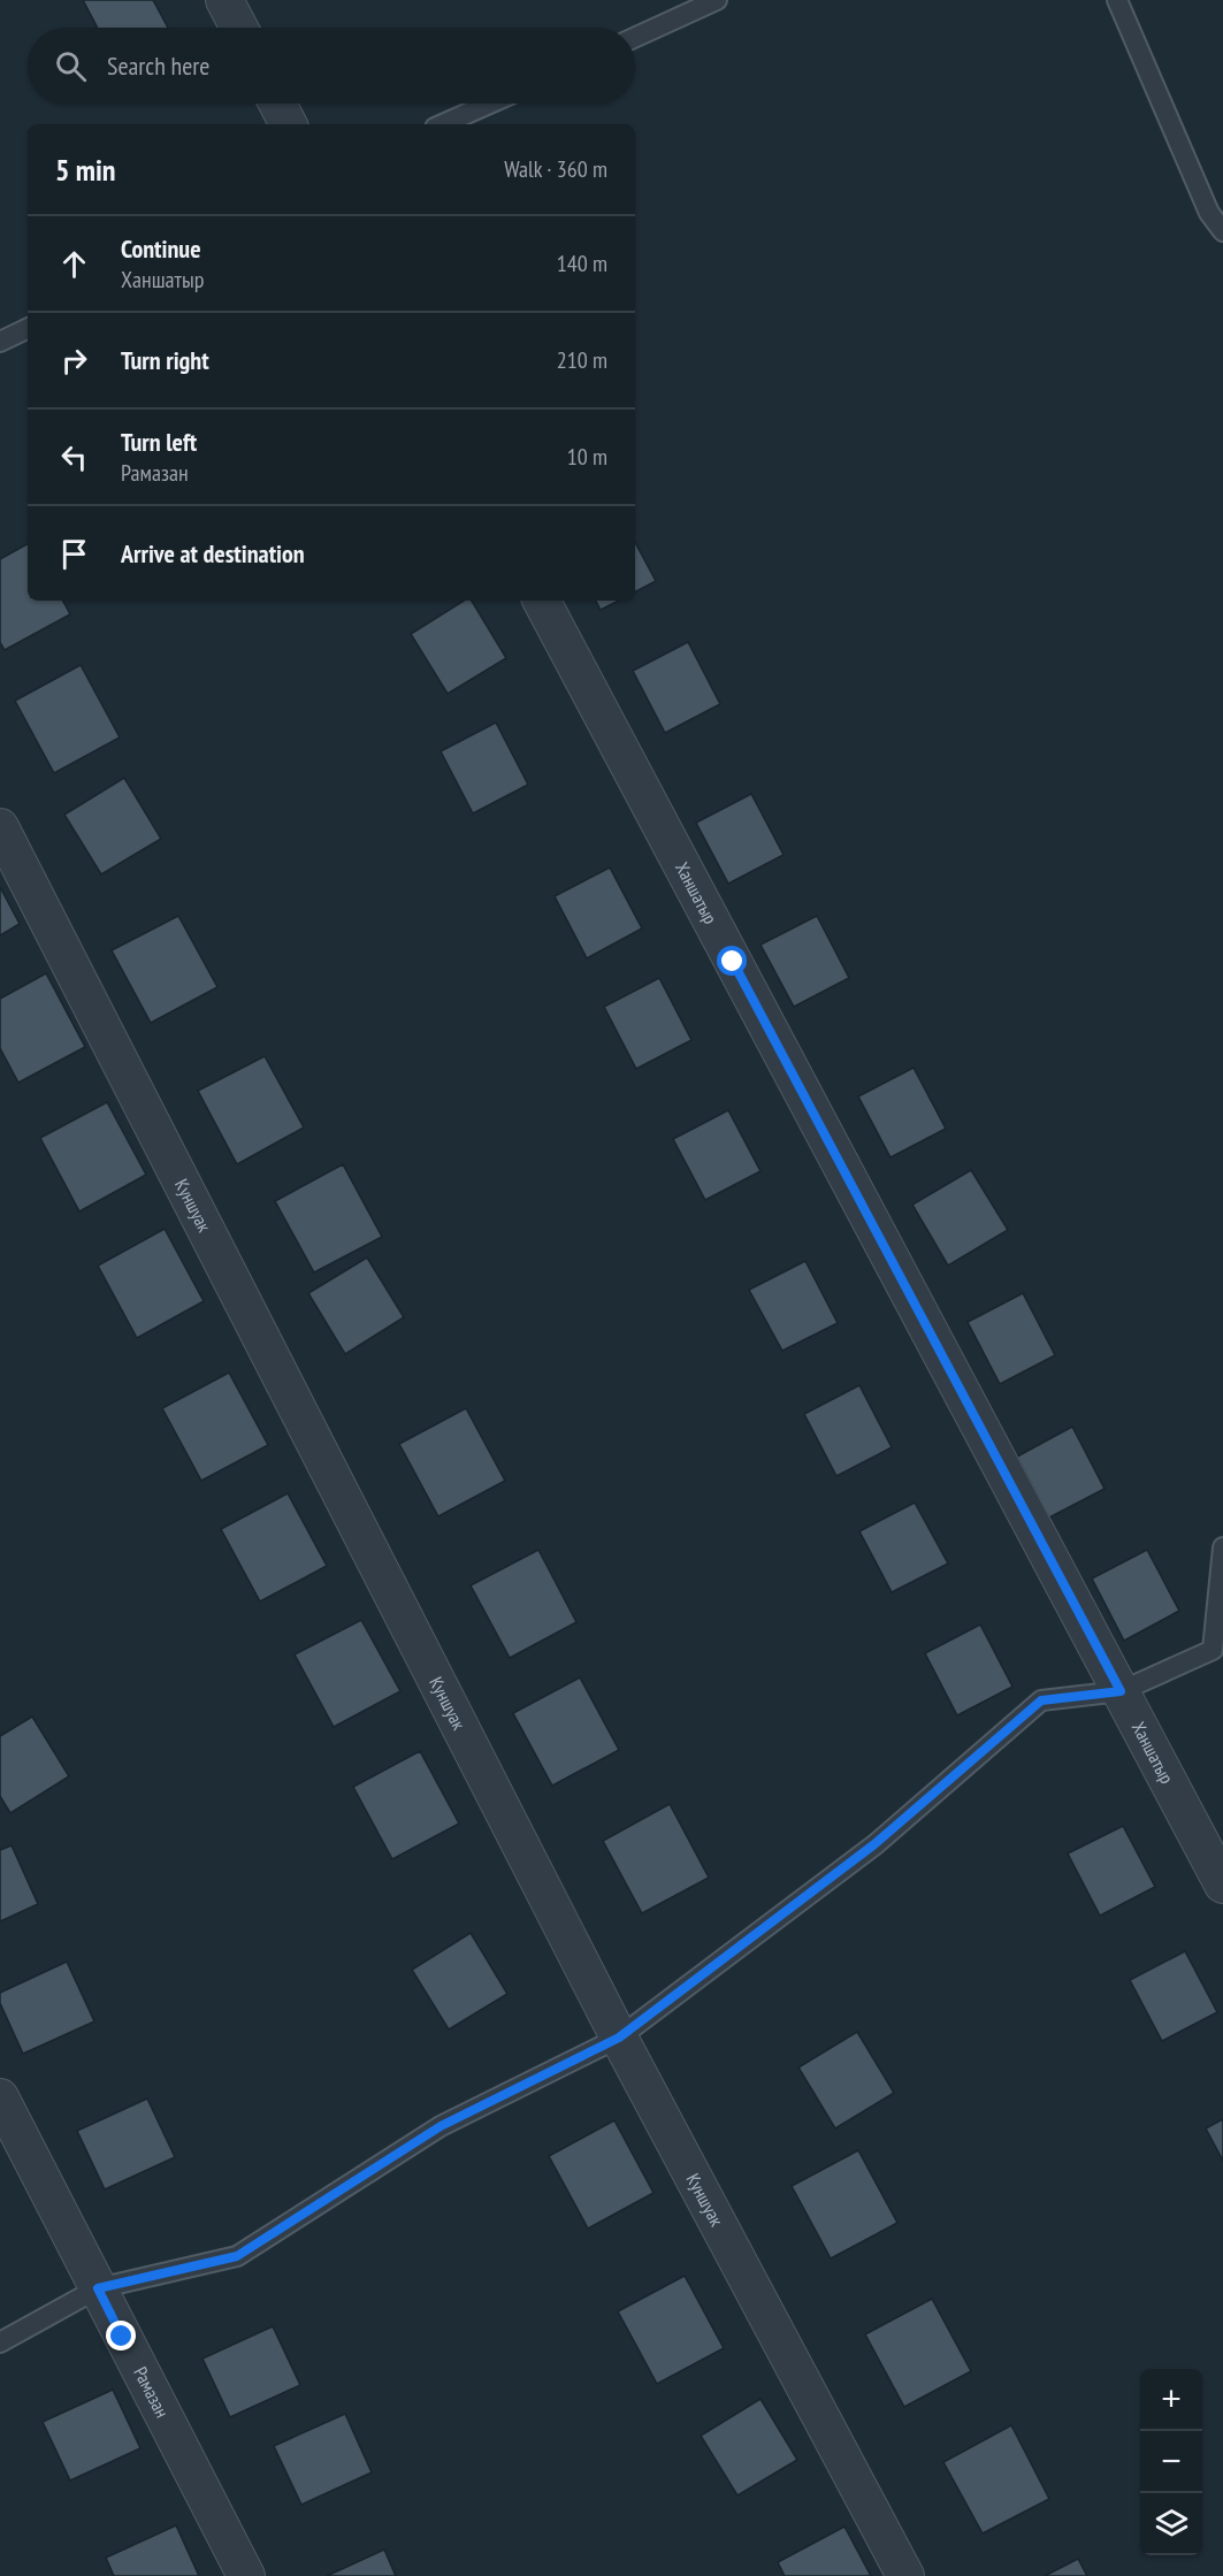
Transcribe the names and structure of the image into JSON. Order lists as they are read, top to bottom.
{
  "streets": {
    "street": ["Ханшатыр", "Куншуак", "Рамазан"]
  },
  "page": {
    "search": "Search here",
    "heading": ["5 min", "Walk · 360 m"],
    "list": [
      ["Continue", "Ханшатыр", "140 m"],
      ["Turn right", "210 m"],
      ["Turn left", "Рамазан", "10 m"],
      "Arrive at destination"
    ],
    "map_buttons": ["+", "−"]
  }
}
